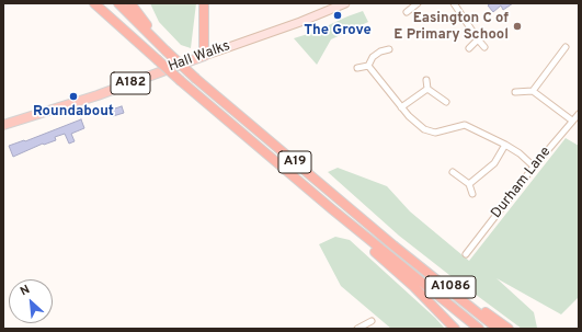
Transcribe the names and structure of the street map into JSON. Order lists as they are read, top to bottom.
{
  "streets": {
    "highway": ["A19", "A1086"],
    "main road": ["Hall Walks", "A182"],
    "street": ["Durham Lane"]
  },
  "crossings": [
    ["A19", "A1086"]
  ],
  "places": ["The Grove", "Easington C of E Primary School", "Roundabout"],
  "north": "top left"
}
